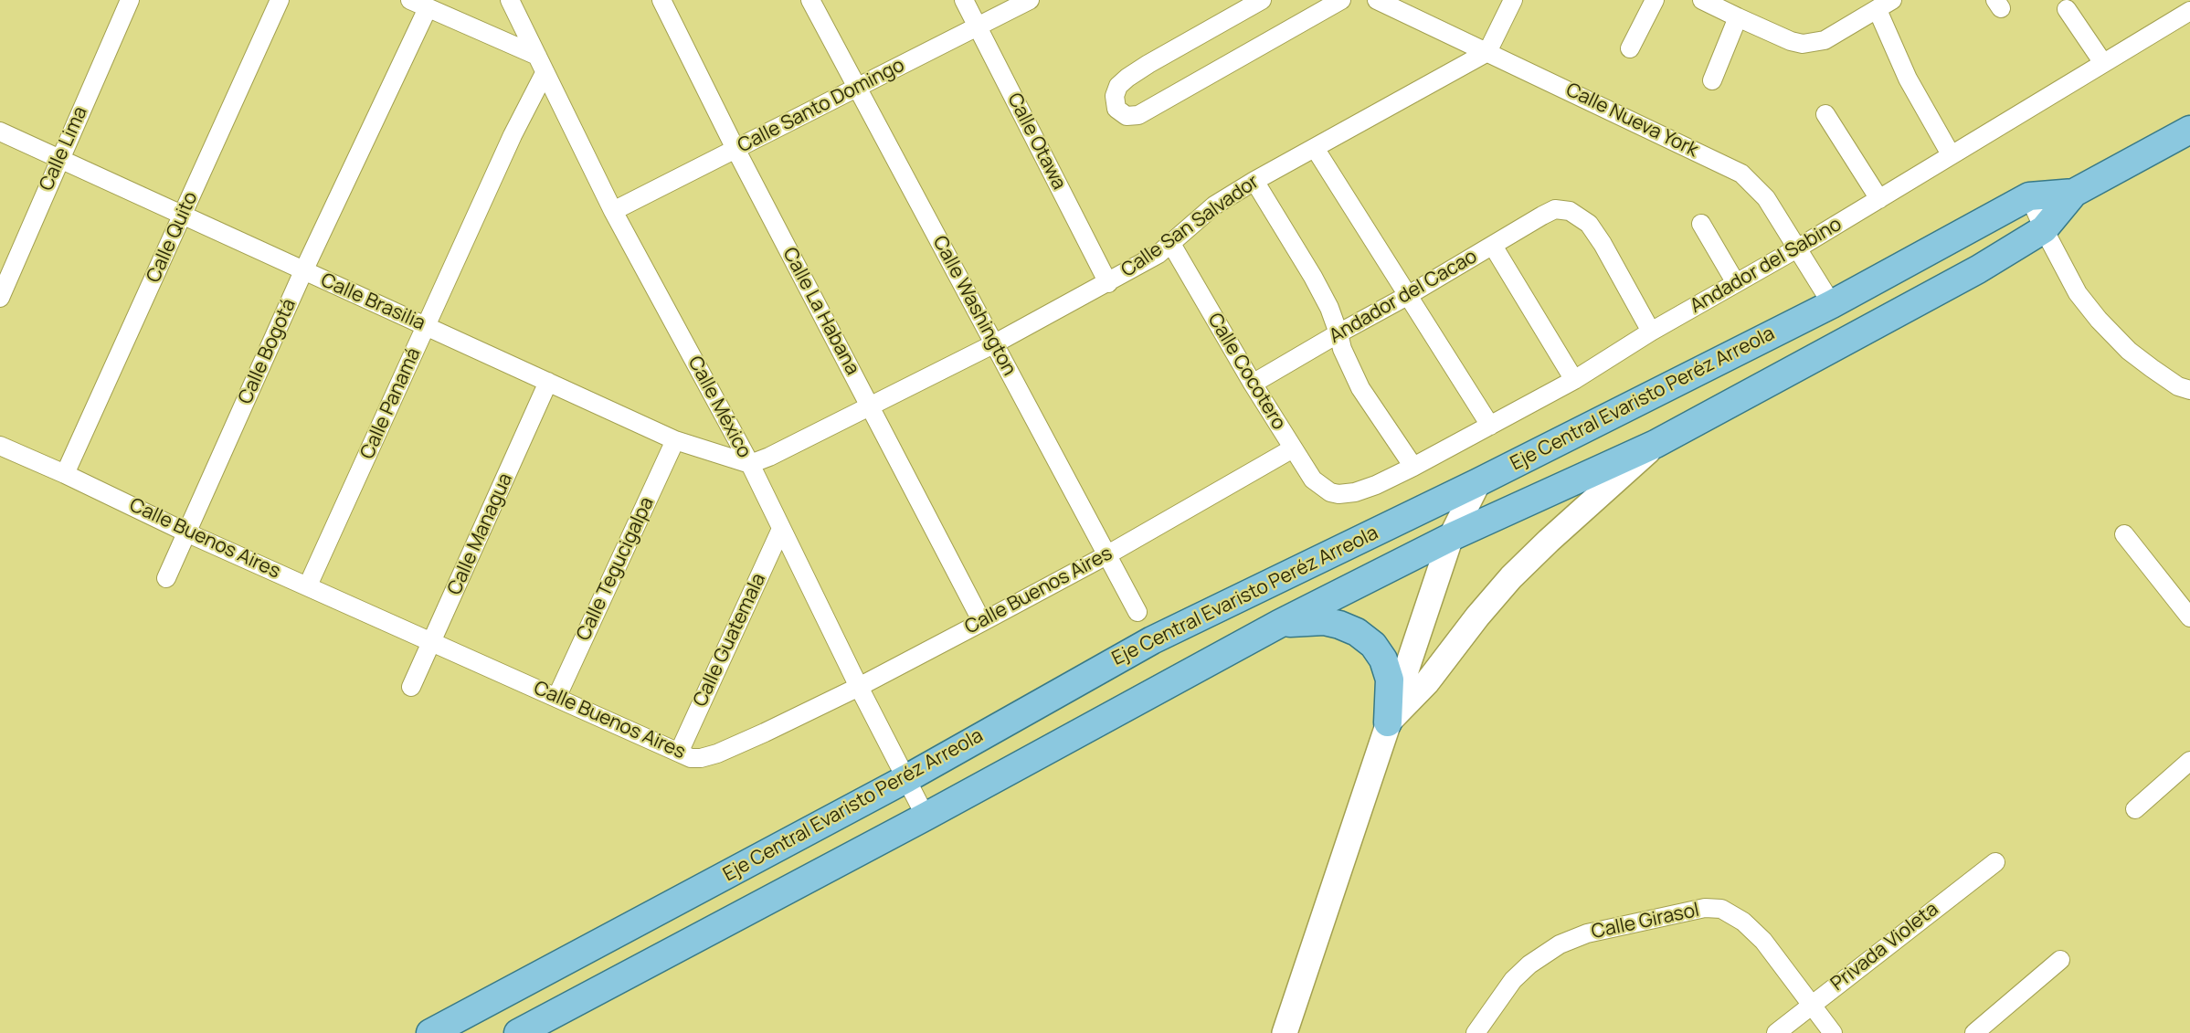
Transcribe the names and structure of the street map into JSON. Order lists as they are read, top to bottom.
{
  "streets": {
    "main road": ["Eje Central Evaristo Peréz Arreola"],
    "street": [
      "Calle Santo Domingo",
      "Calle Nueva York",
      "Calle Otawa",
      "Calle Lima",
      "Calle San Salvador",
      "Calle Quito",
      "Andador del Sabino",
      "Andador del Cacao",
      "Calle Brasilia",
      "Calle Washington",
      "Calle La Habana",
      "Calle Bogotá",
      "Calle Cocotero",
      "Calle Panamá",
      "Calle México",
      "Calle Managua",
      "Calle Buenos Aires",
      "Calle Tegucigalpa",
      "Calle Guatemala",
      "Calle Girasol",
      "Privada Violeta"
    ]
  },
  "crossings": [
    ["Calle Santo Domingo", "Calle Otawa"],
    ["Calle Santo Domingo", "Calle Washington"],
    ["Calle Santo Domingo", "Calle La Habana"],
    ["Calle Santo Domingo", "Calle México"],
    ["Calle Nueva York", "Calle San Salvador"],
    ["Calle Nueva York", "Andador del Sabino"],
    ["Calle Nueva York", "Eje Central Evaristo Peréz Arreola"],
    ["Calle Otawa", "Calle San Salvador"],
    ["Calle Lima", "Calle Brasilia"],
    ["Calle San Salvador", "Calle Brasilia"],
    ["Calle San Salvador", "Calle Washington"],
    ["Calle San Salvador", "Calle La Habana"],
    ["Calle San Salvador", "Calle Cocotero"],
    ["Calle San Salvador", "Calle México"],
    ["Calle Quito", "Calle Brasilia"],
    ["Calle Quito", "Calle Buenos Aires"],
    ["Andador del Sabino", "Andador del Cacao"],
    ["Andador del Sabino", "Calle Cocotero"],
    ["Andador del Cacao", "Calle Cocotero"],
    ["Calle Brasilia", "Calle Bogotá"],
    ["Calle Brasilia", "Calle Panamá"],
    ["Calle Brasilia", "Calle México"],
    ["Calle Brasilia", "Calle Managua"],
    ["Calle Brasilia", "Calle Tegucigalpa"],
    ["Calle Washington", "Calle Buenos Aires"],
    ["Calle La Habana", "Calle Buenos Aires"],
    ["Calle Bogotá", "Calle Buenos Aires"],
    ["Calle Cocotero", "Calle Buenos Aires"],
    ["Eje Central Evaristo Peréz Arreola", "Calle México"],
    ["Calle Panamá", "Calle México"],
    ["Calle Panamá", "Calle Buenos Aires"],
    ["Calle México", "Calle Buenos Aires"],
    ["Calle México", "Calle Guatemala"],
    ["Calle Managua", "Calle Buenos Aires"],
    ["Calle Buenos Aires", "Calle Tegucigalpa"],
    ["Calle Buenos Aires", "Calle Guatemala"],
    ["Calle Girasol", "Privada Violeta"]
  ]
}
